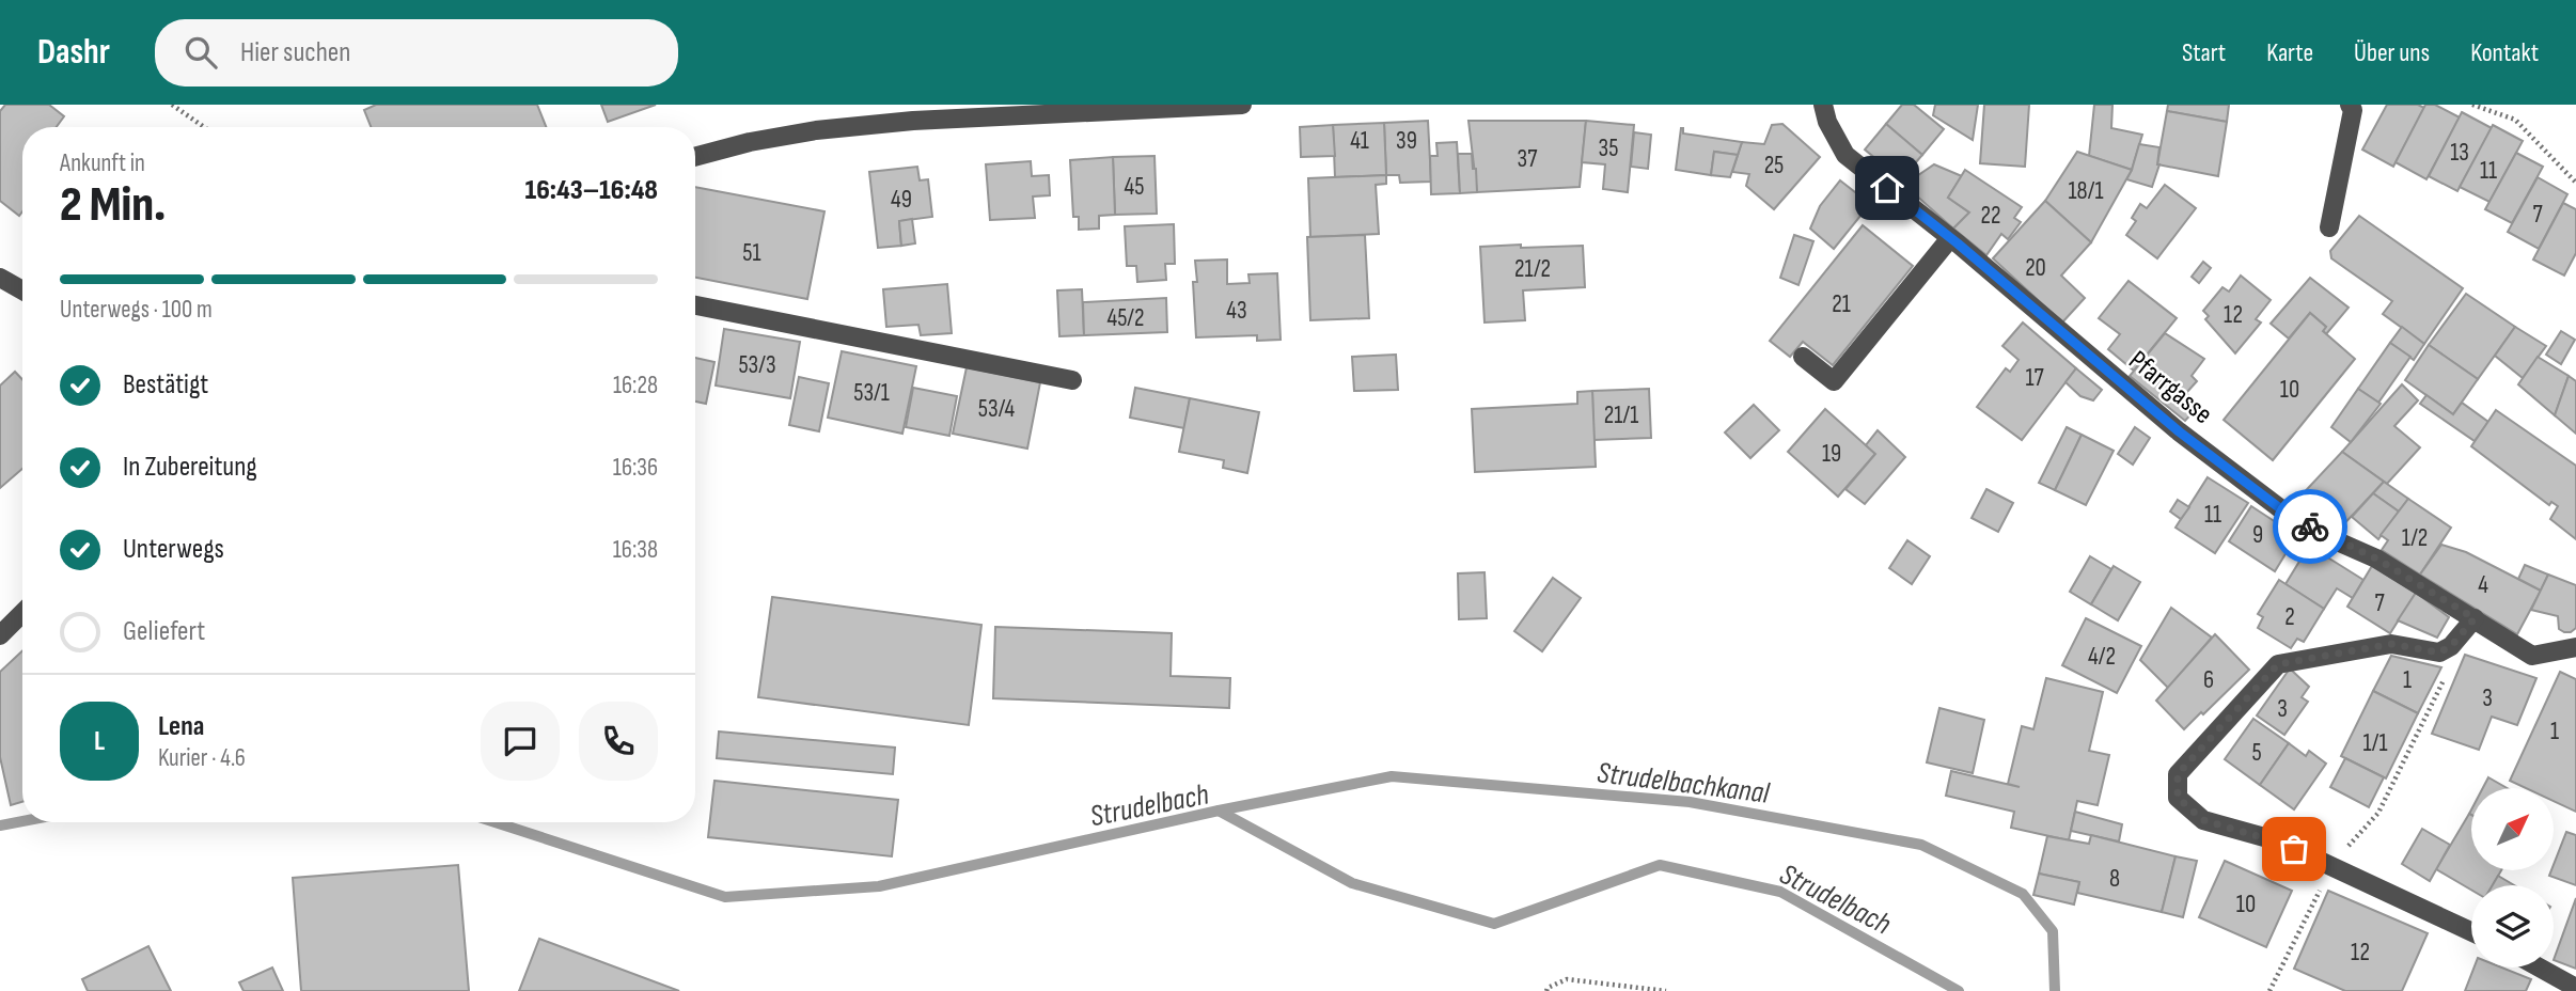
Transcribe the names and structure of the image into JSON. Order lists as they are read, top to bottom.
{
  "streets": {
    "street": ["Pfarrgasse"]
  },
  "water": ["Strudelbachkanal", "Strudelbach"],
  "house_numbers": [
    "41",
    "39",
    "35",
    "13",
    "37",
    "25",
    "11",
    "45",
    "18/1",
    "49",
    "7",
    "22",
    "51",
    "20",
    "21/2",
    "21",
    "43",
    "12",
    "45/2",
    "53/3",
    "17",
    "10",
    "53/1",
    "53/4",
    "21/1",
    "19",
    "11",
    "9",
    "1/2",
    "4",
    "7",
    "2",
    "4/2",
    "6",
    "1",
    "3",
    "3",
    "1",
    "1/1",
    "5",
    "8",
    "10",
    "12"
  ],
  "north": "top right",
  "page": {
    "header": "Dashr",
    "search": "Hier suchen",
    "nav": [
      "Start",
      "Karte",
      "Über uns",
      "Kontakt"
    ],
    "heading": ["2 Min.", "Ankunft in", "16:43–16:48"],
    "panel": ["Lena", "Kurier · 4.6"],
    "bar": "Unterwegs · 100 m",
    "list": [
      ["Bestätigt", "16:28"],
      ["In Zubereitung", "16:36"],
      ["Unterwegs", "16:38"],
      "Geliefert"
    ],
    "round": "L"
  }
}
